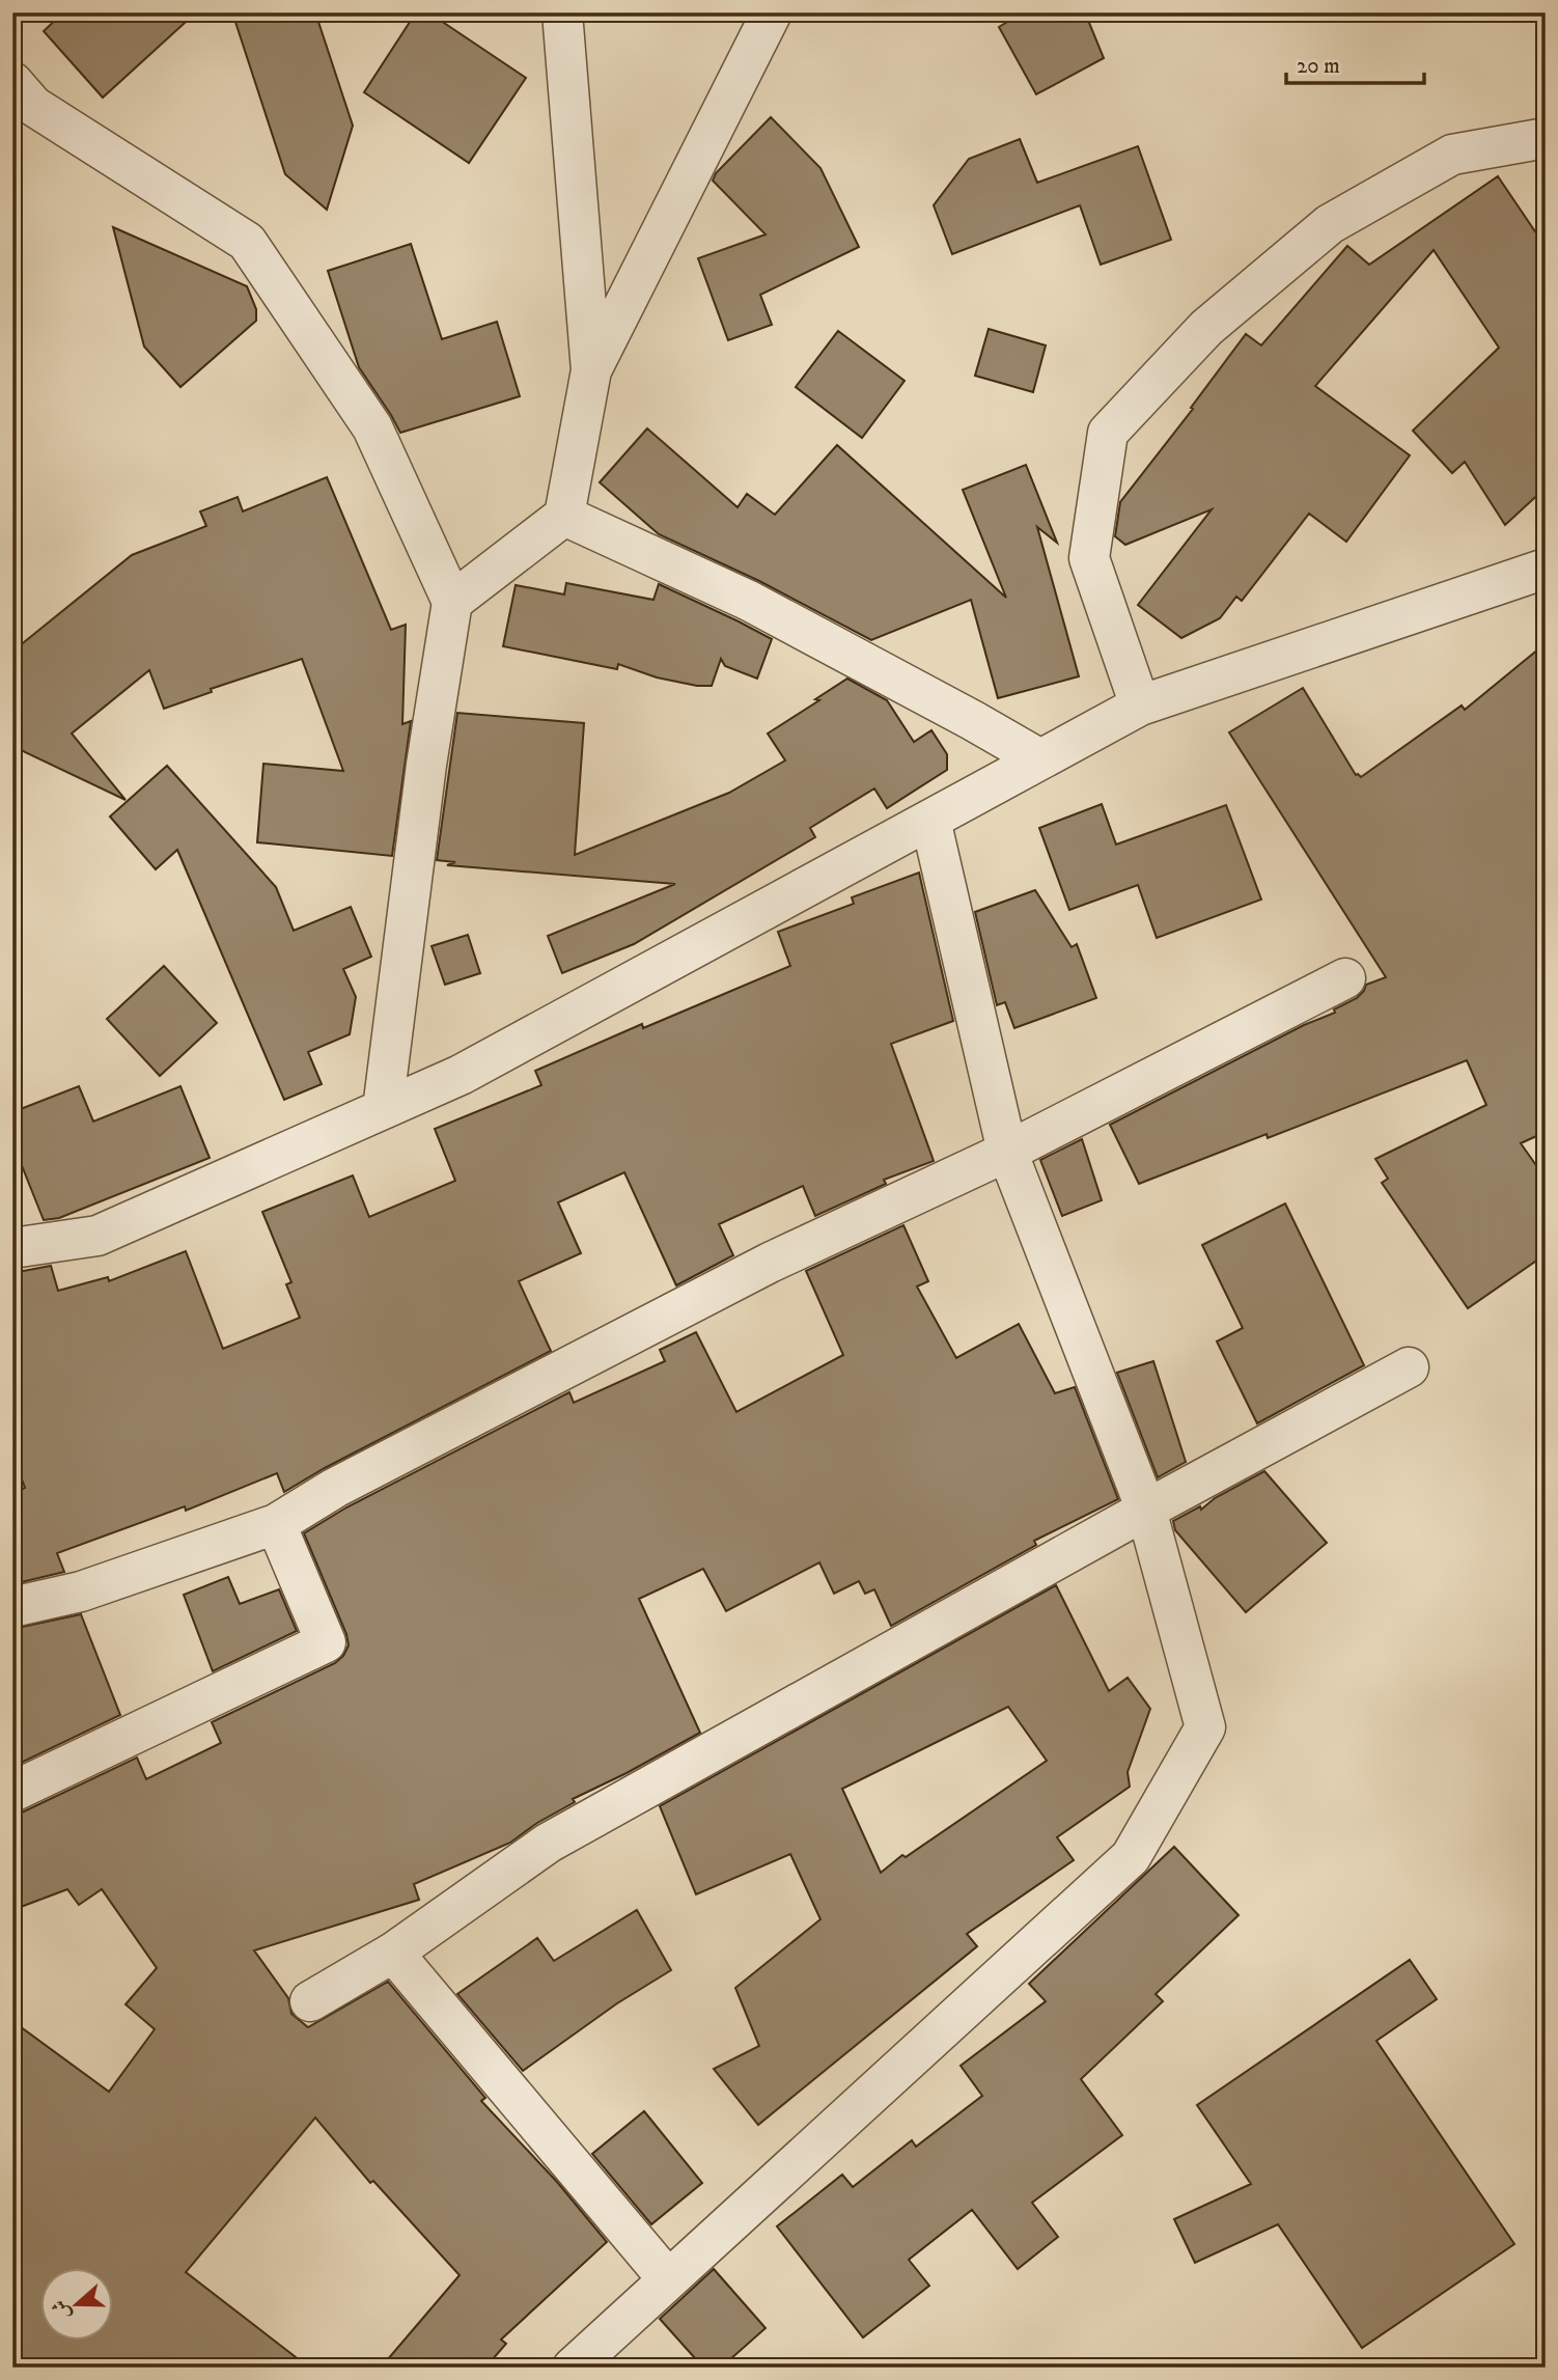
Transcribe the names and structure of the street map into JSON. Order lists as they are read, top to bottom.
{
  "scale_bar": "20 m",
  "north": "left"
}
